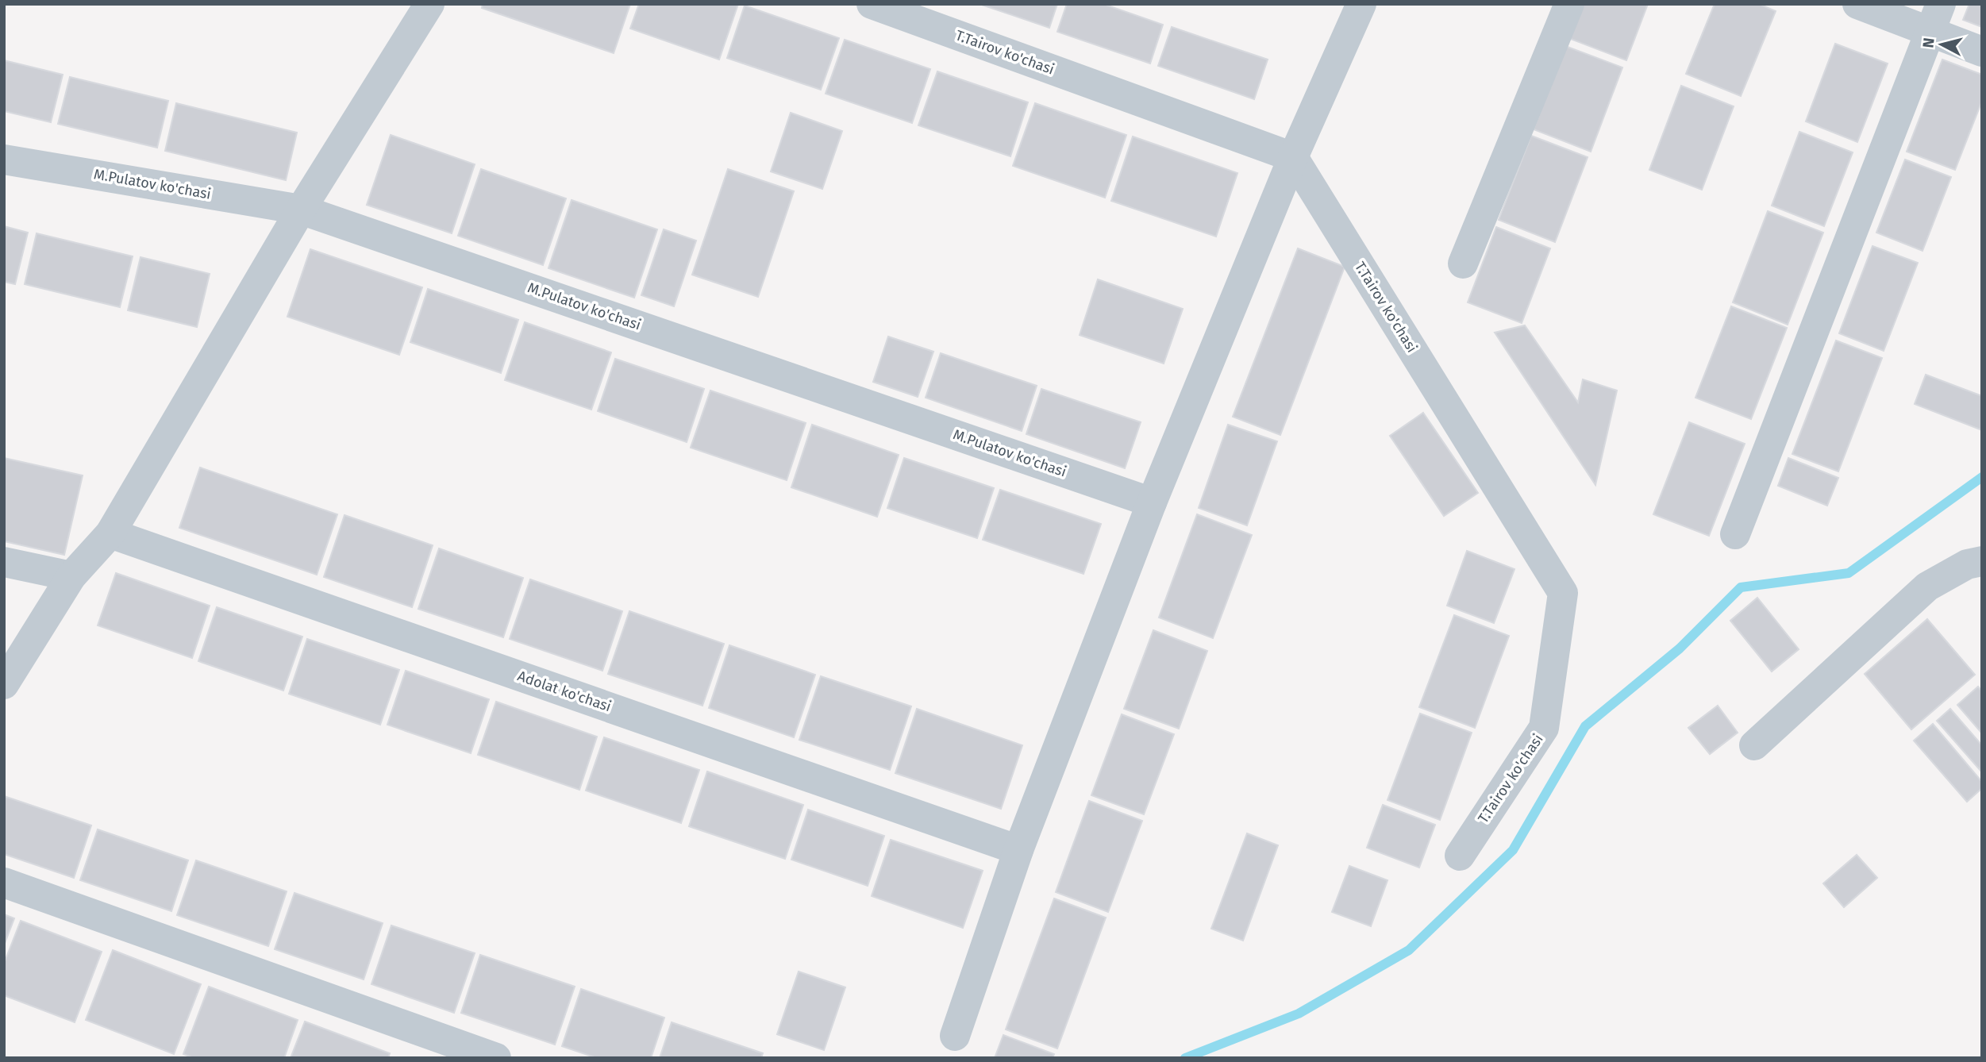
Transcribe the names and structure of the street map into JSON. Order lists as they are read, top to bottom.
{
  "streets": {
    "street": ["T.Tairov ko'chasi", "M.Pulatov ko'chasi", "Adolat ko'chasi"]
  },
  "north": "left"
}
